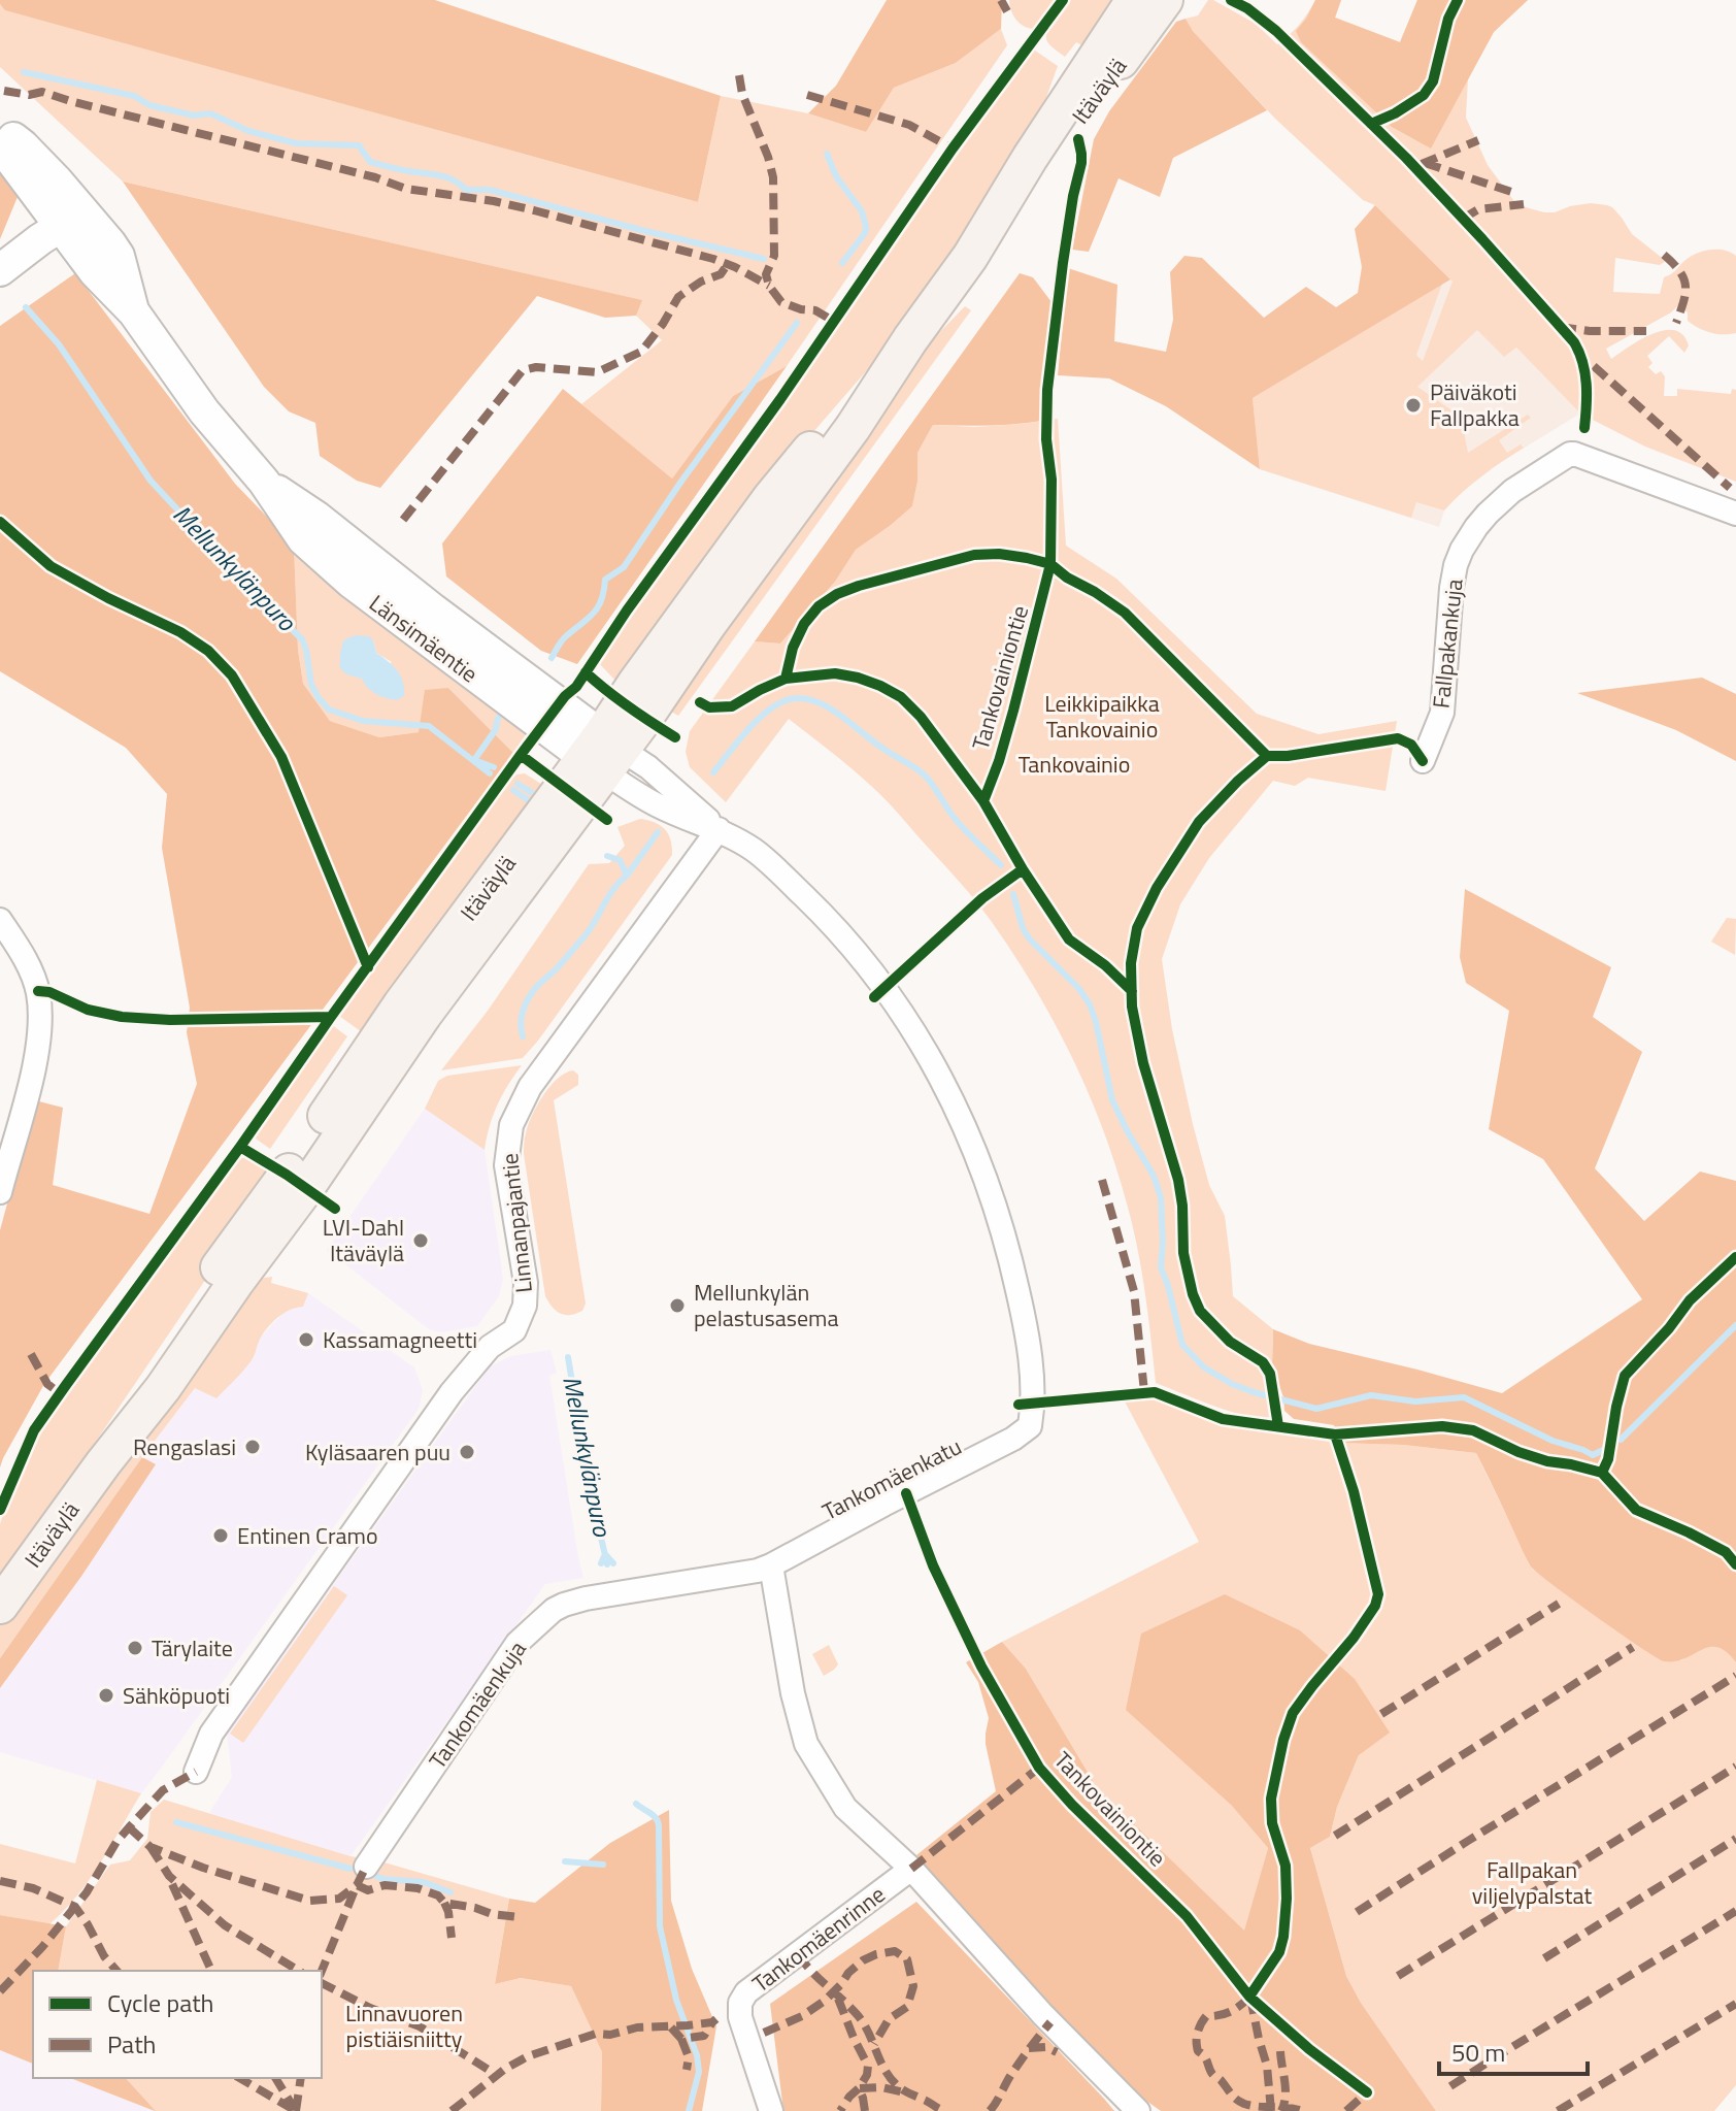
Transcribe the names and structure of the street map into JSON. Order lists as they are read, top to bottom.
{
  "streets": {
    "main road": ["Itäväylä", "Länsimäentie"],
    "street": [
      "Fallpakankuja",
      "Linnanpajantie",
      "Tankomäenkatu",
      "Tankomäenkuja",
      "Tankomäenrinne"
    ],
    "cycle path": ["Tankovainiontie"]
  },
  "crossings": [
    ["Itäväylä", "Länsimäentie"],
    ["Itäväylä", "Tankomäenkatu"],
    ["Länsimäentie", "Tankomäenkatu"],
    ["Linnanpajantie", "Tankomäenkatu"],
    ["Tankomäenkatu", "Tankomäenkuja"]
  ],
  "water": ["Mellunkylänpuro"],
  "parks": [
    "Leikkipaikka Tankovainio",
    "Tankovainio",
    "Fallpakan viljelypalstat",
    "Linnavuoren pistiäisniitty"
  ],
  "places": [
    "Päiväkoti Fallpakka",
    "LVI-Dahl Itäväylä",
    "Mellunkylän pelastusasema",
    "Kassamagneetti",
    "Rengaslasi",
    "Kyläsaaren puu",
    "Entinen Cramo",
    "Tärylaite",
    "Sähköpuoti"
  ],
  "legend": ["Cycle path", "Path"],
  "scale_bar": "50 m"
}
